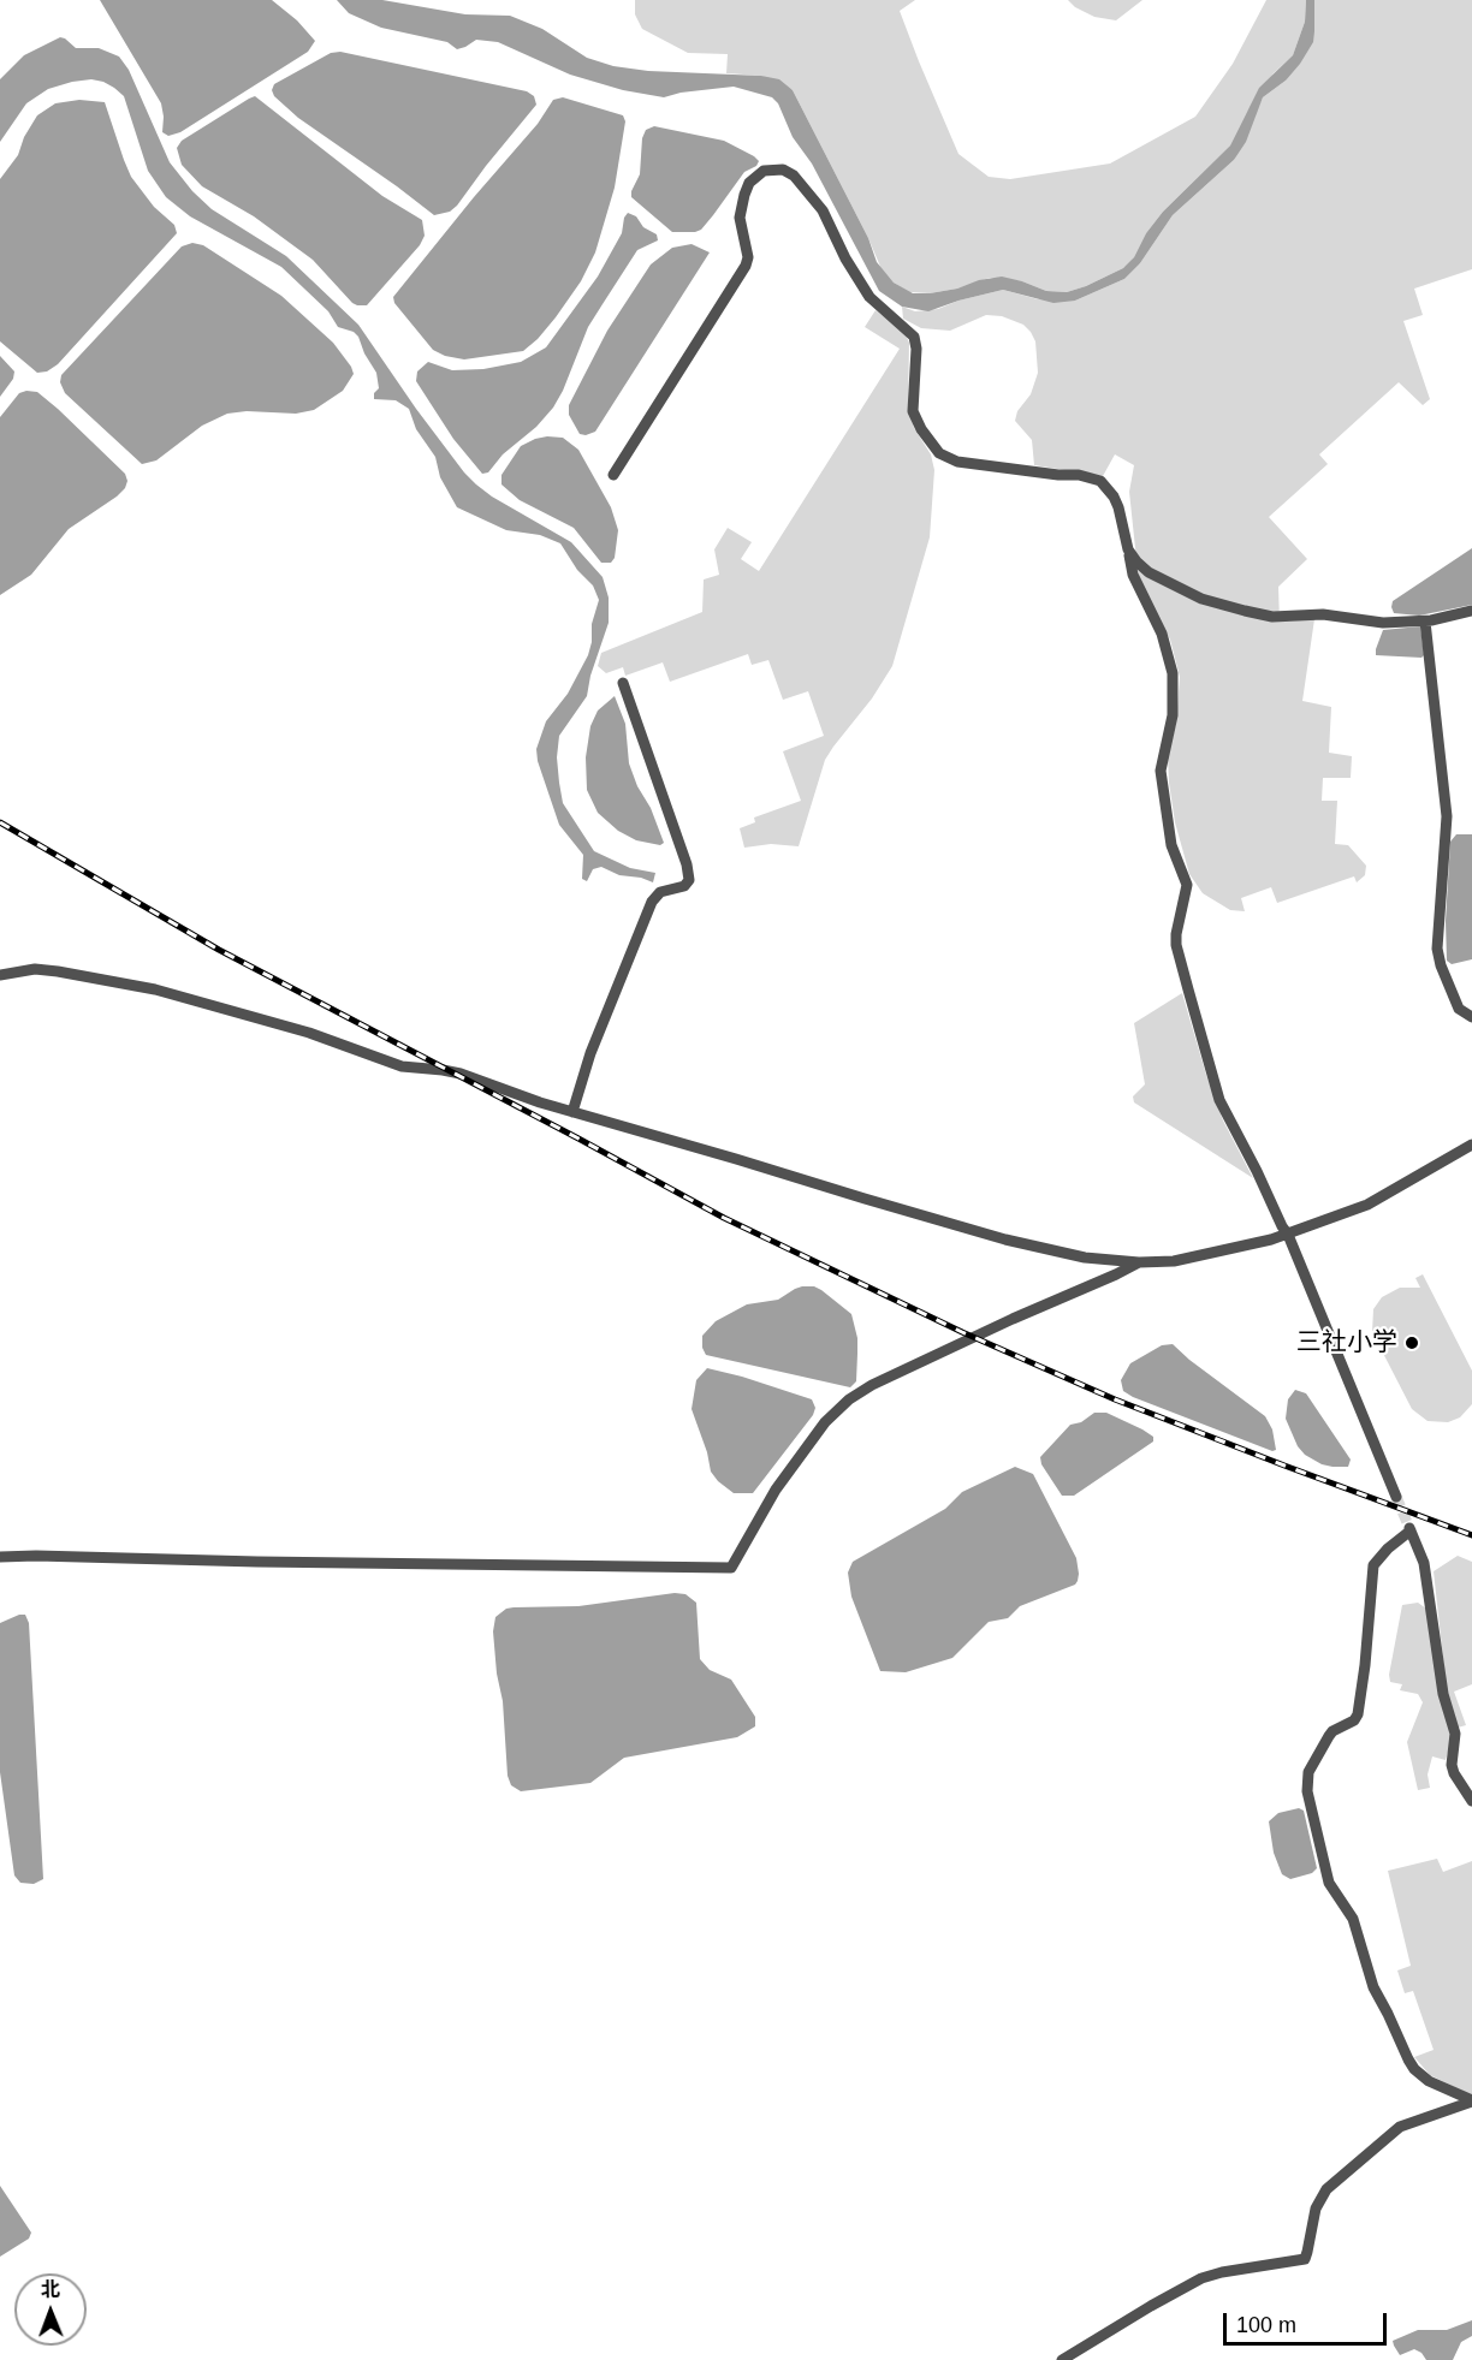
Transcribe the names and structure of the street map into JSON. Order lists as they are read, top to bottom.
{
  "places": ["三社小学"],
  "scale_bar": "100 m",
  "north": "top"
}
